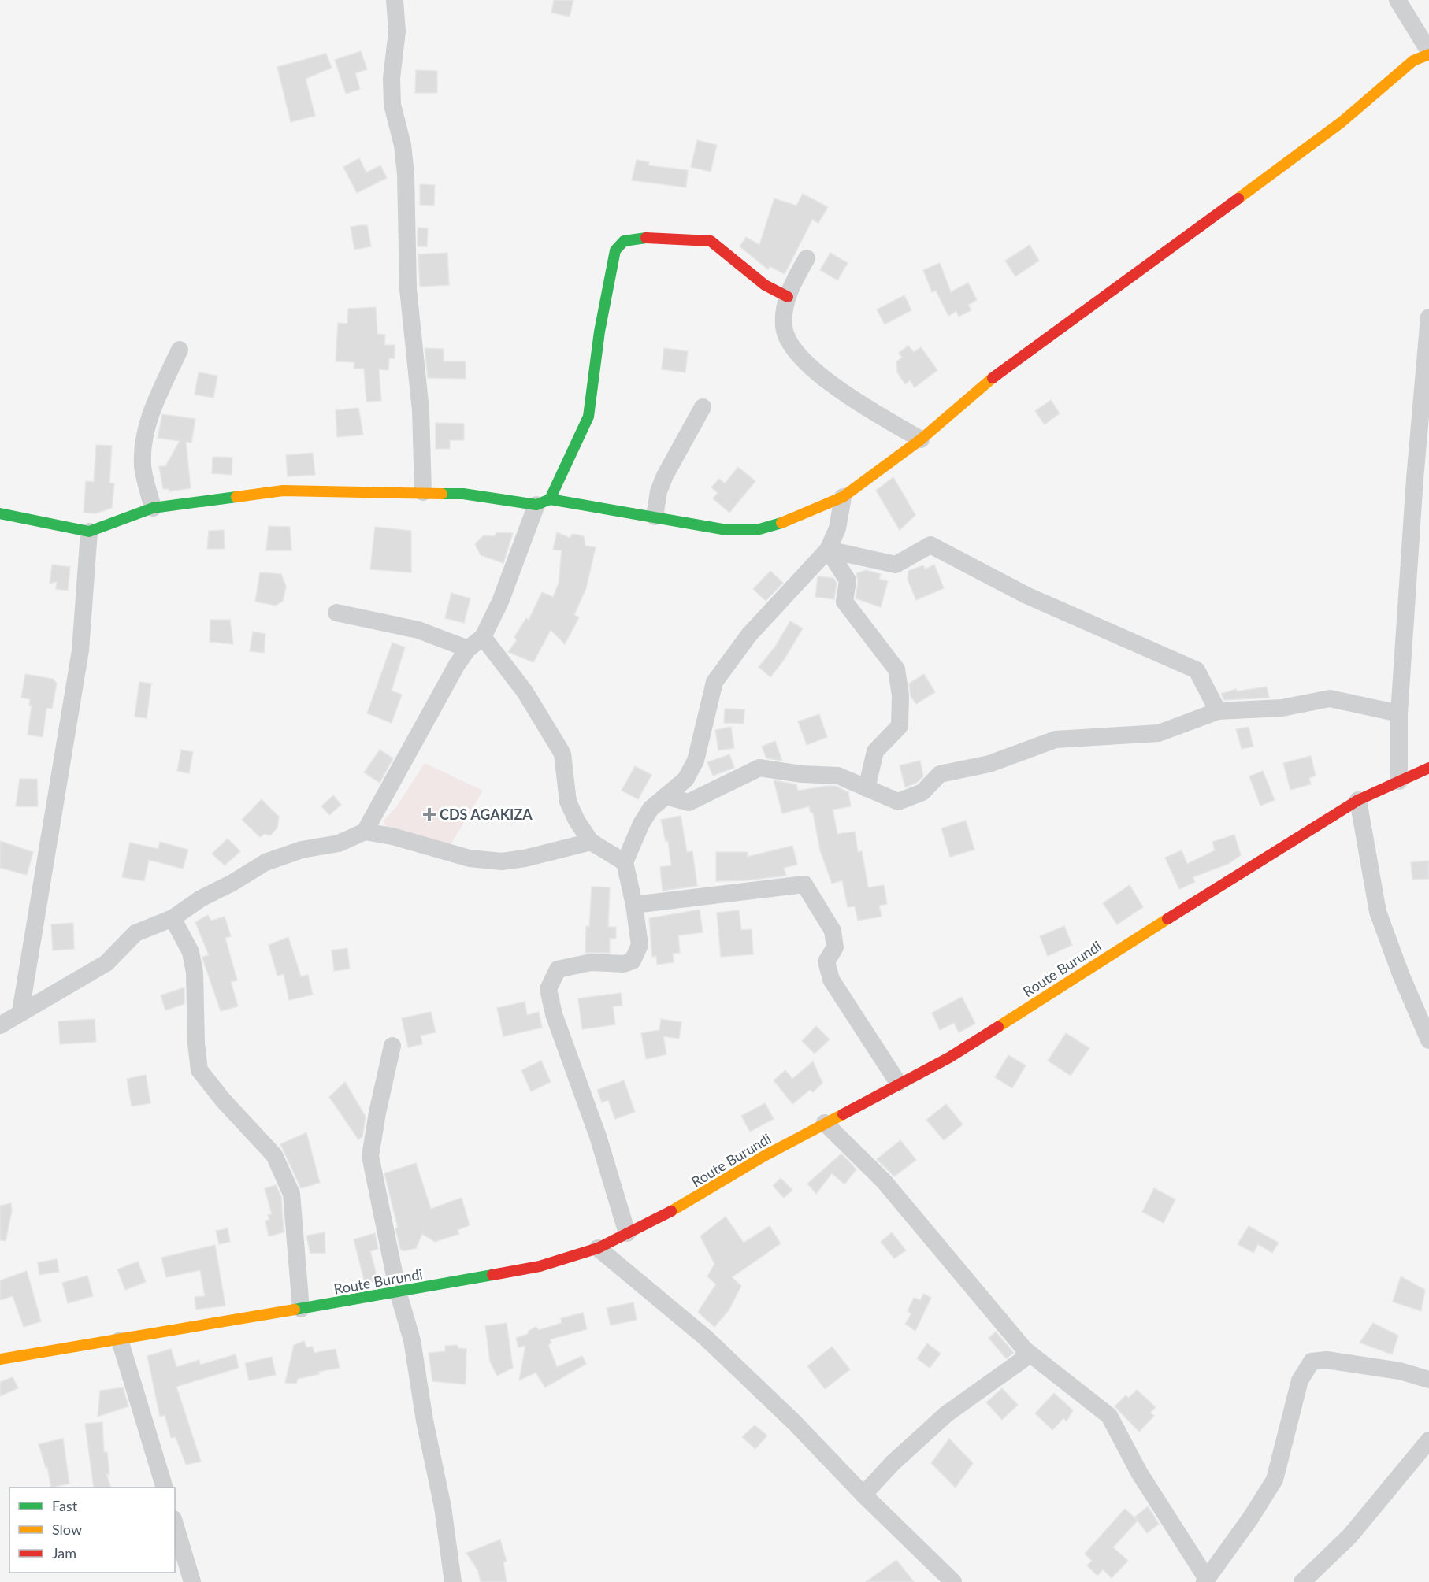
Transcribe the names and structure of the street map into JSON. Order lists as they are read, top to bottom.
{
  "streets": {
    "street": ["Route Burundi"]
  },
  "places": {
    "health": ["CDS AGAKIZA"]
  },
  "legend": ["Fast", "Slow", "Jam"]
}
